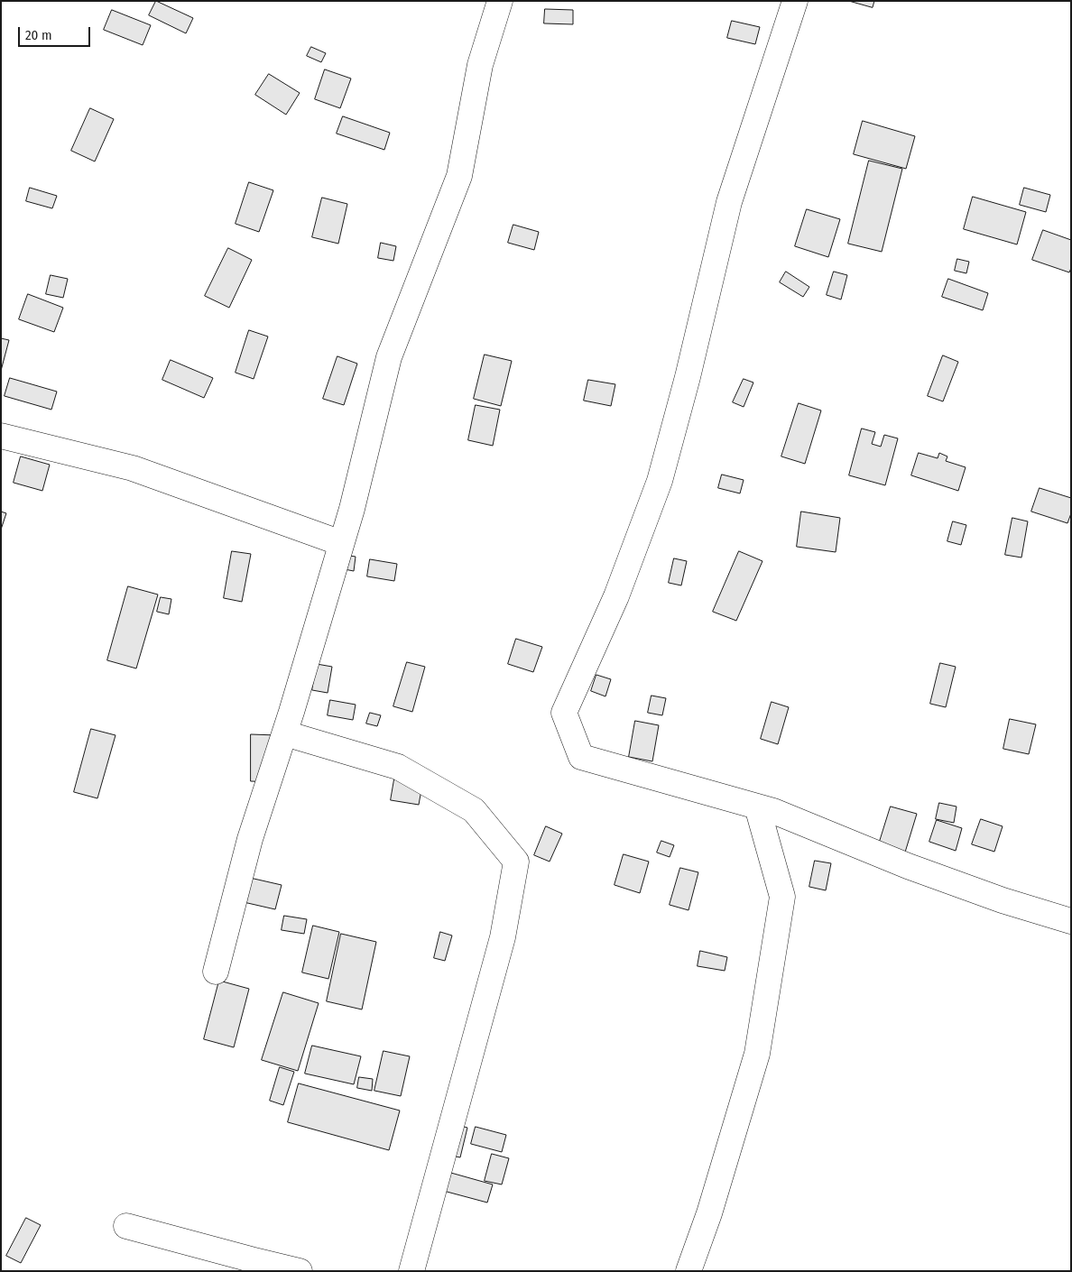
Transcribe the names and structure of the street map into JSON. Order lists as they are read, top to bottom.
{
  "scale_bar": "20 m"
}
